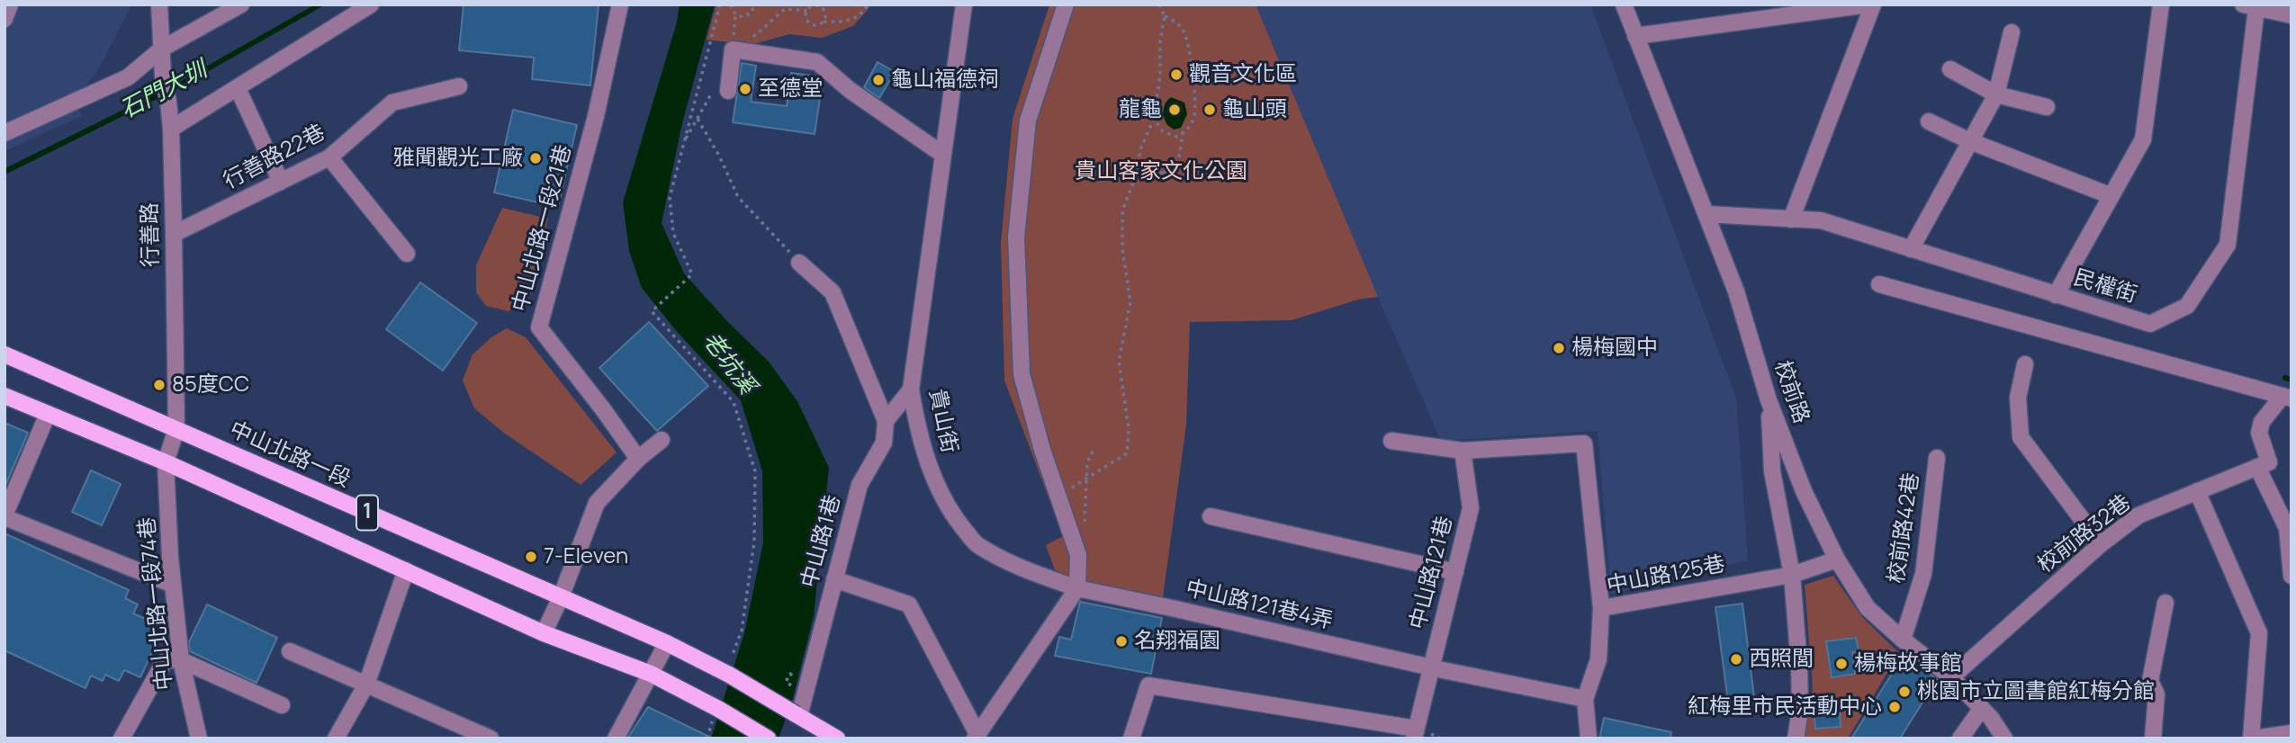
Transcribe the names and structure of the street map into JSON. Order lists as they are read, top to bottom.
{
  "streets": {
    "main road": ["中山北路一段", "1"],
    "street": [
      "行善路22巷",
      "中山北路一段21巷",
      "行善路",
      "民權街",
      "校前路",
      "貴山街",
      "校前路42巷",
      "校前路32巷",
      "中山路1巷",
      "中山路121巷",
      "中山路125巷",
      "中山北路一段74巷",
      "中山路121巷4弄"
    ]
  },
  "crossings": [
    ["行善路22巷", "行善路"],
    ["行善路", "中山北路一段"],
    ["行善路", "1"],
    ["行善路", "中山北路一段74巷"],
    ["民權街", "校前路"],
    ["校前路", "校前路42巷"],
    ["校前路", "校前路32巷"],
    ["校前路", "中山路125巷"],
    ["貴山街", "中山路1巷"],
    ["貴山街", "中山路121巷4弄"],
    ["中山北路一段", "1"],
    ["1", "中山路1巷"],
    ["1", "中山北路一段74巷"],
    ["中山路121巷", "中山路121巷4弄"]
  ],
  "water": ["石門大圳", "老坑溪"],
  "parks": ["貴山客家文化公園"],
  "places": [
    "觀音文化區",
    "龜山福德祠",
    "至德堂",
    "龍龜",
    "龜山頭",
    "雅聞觀光工廠",
    "楊梅國中",
    "85度CC",
    "7-Eleven",
    "名翔福園",
    "西照閭",
    "楊梅故事館",
    "桃園市立圖書館紅梅分館",
    "紅梅里市民活動中心"
  ]
}
